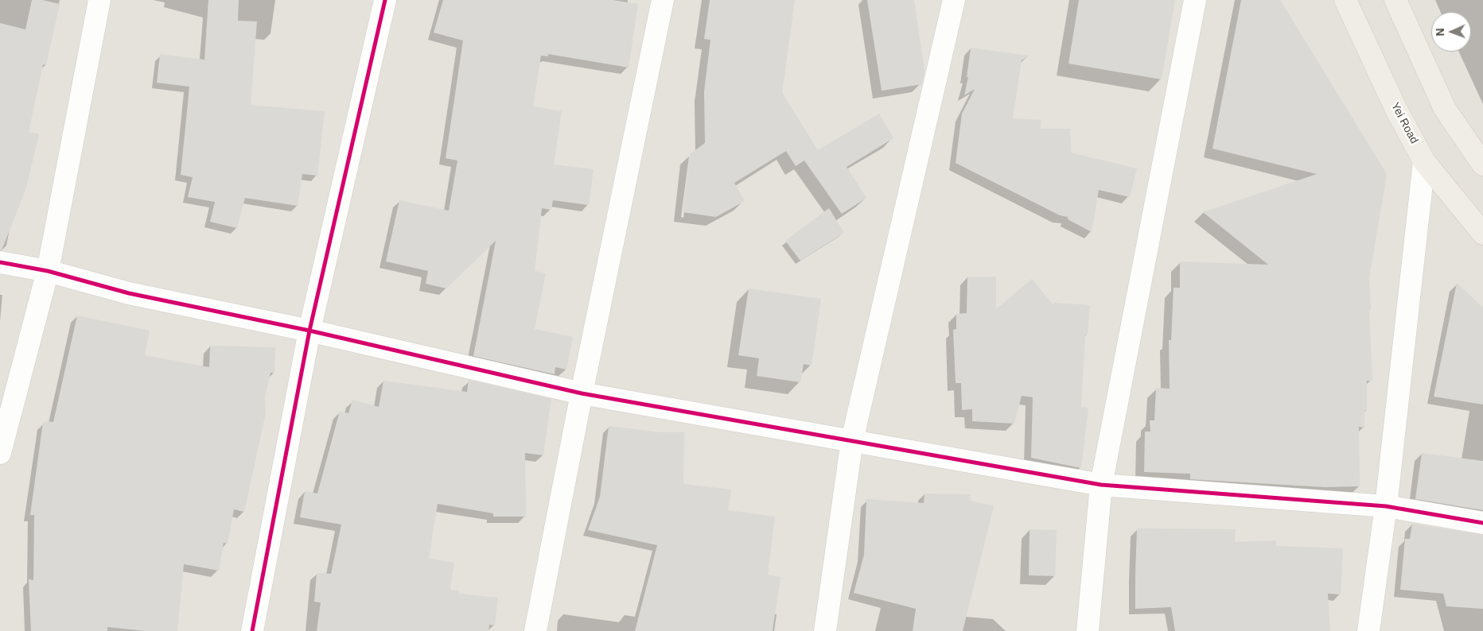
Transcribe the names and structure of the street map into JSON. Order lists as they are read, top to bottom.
{
  "streets": {
    "main road": ["Yei Road"]
  },
  "north": "left"
}
